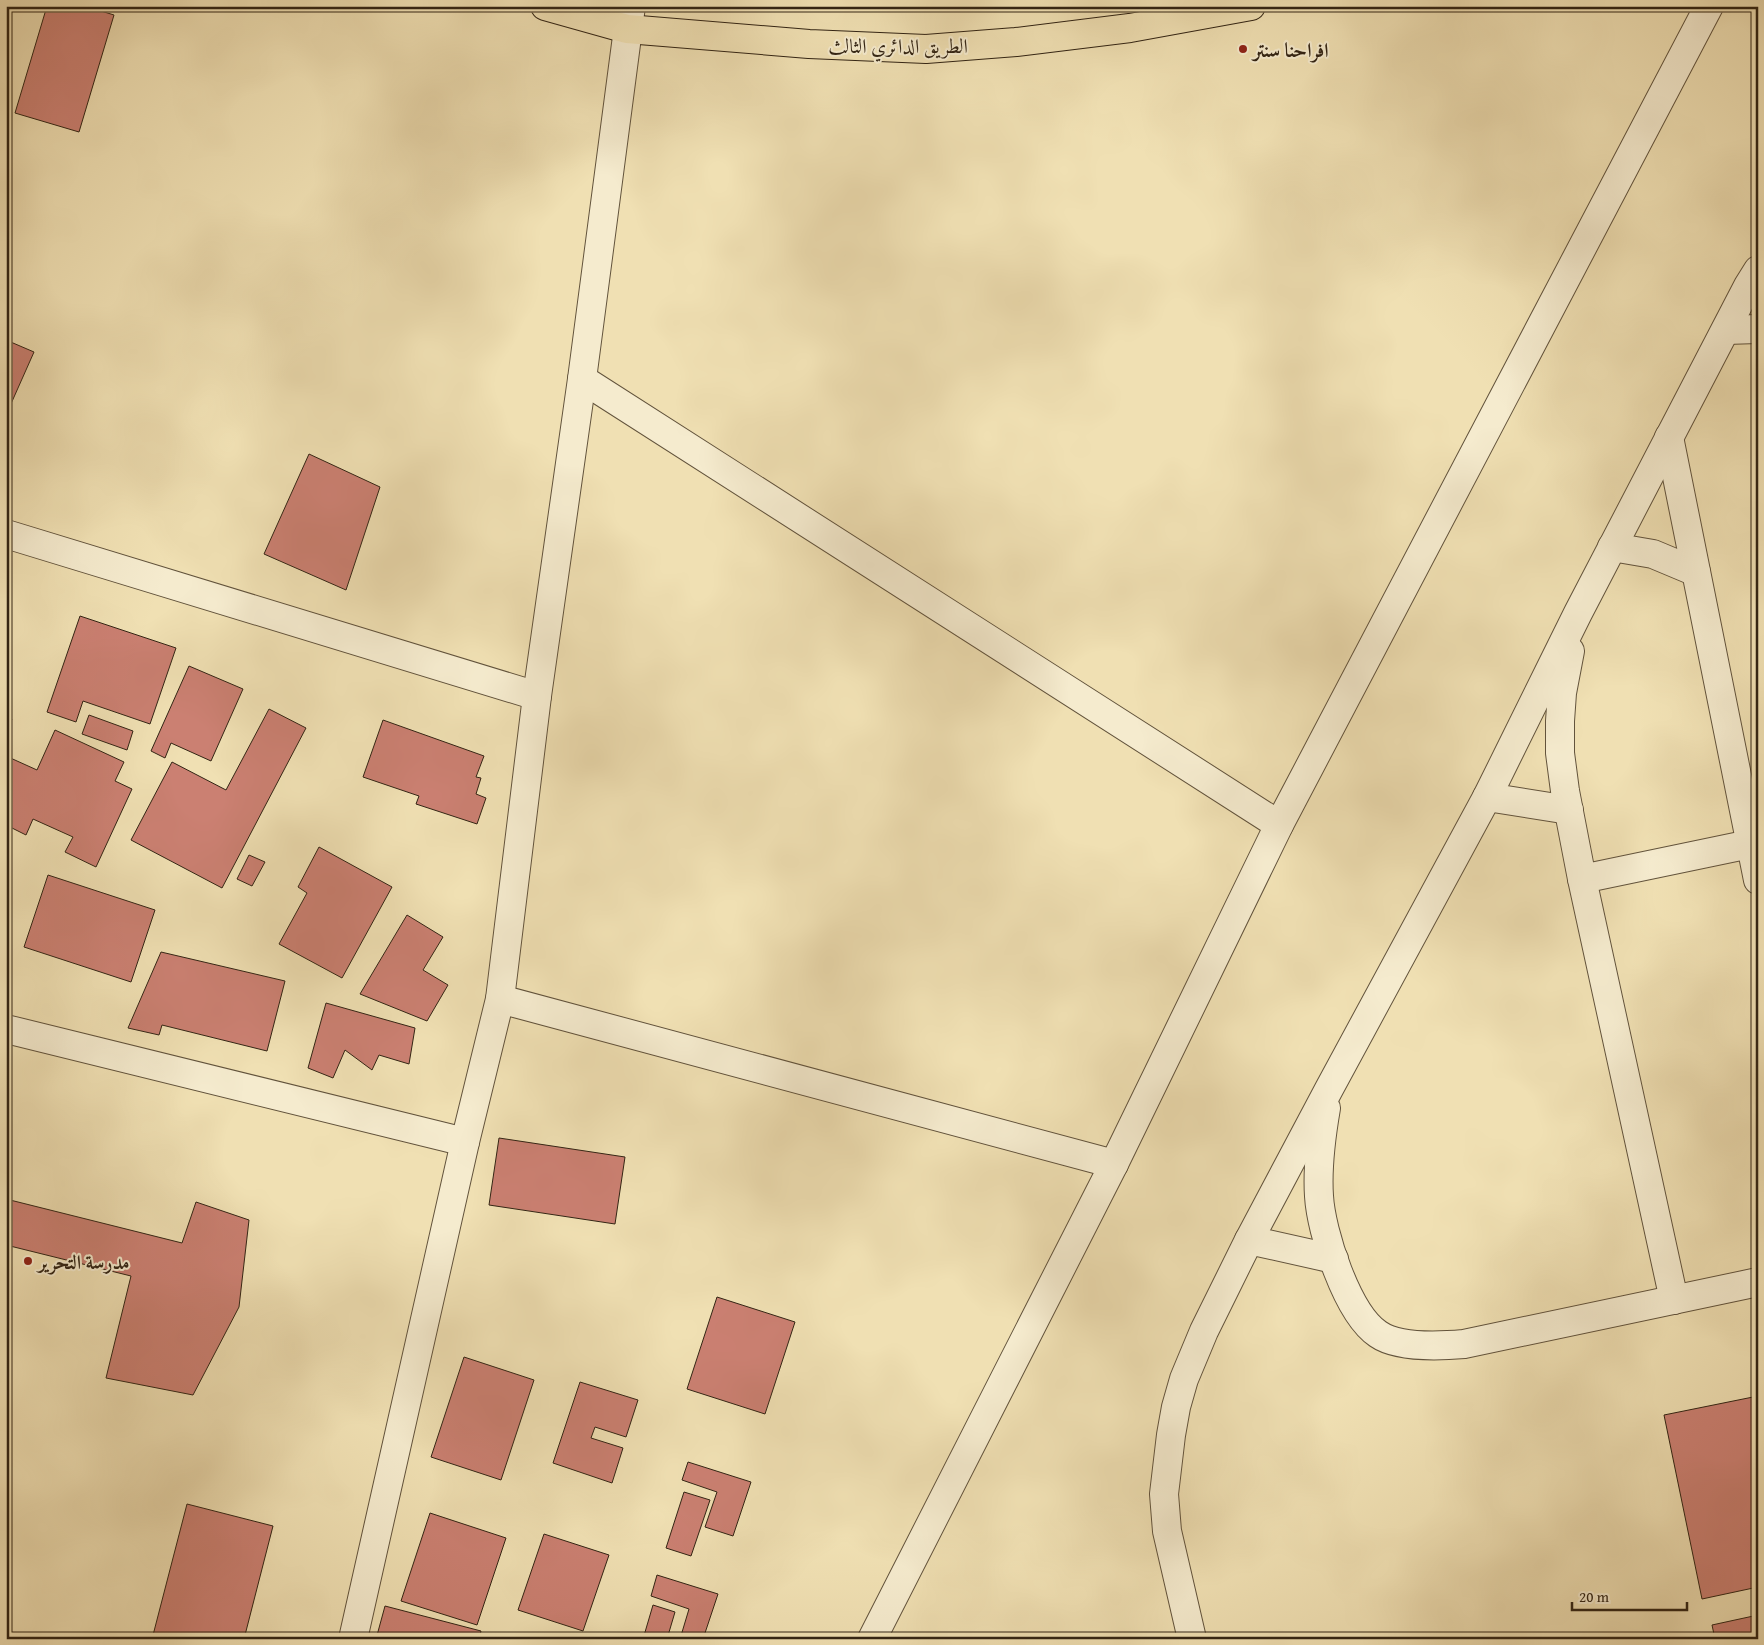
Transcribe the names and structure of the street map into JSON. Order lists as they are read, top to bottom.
{
  "streets": {
    "main road": ["الطريق الدائري الثالث"]
  },
  "places": ["افراحنا سنتر", "مدرسة التحرير"],
  "scale_bar": "20 m"
}
